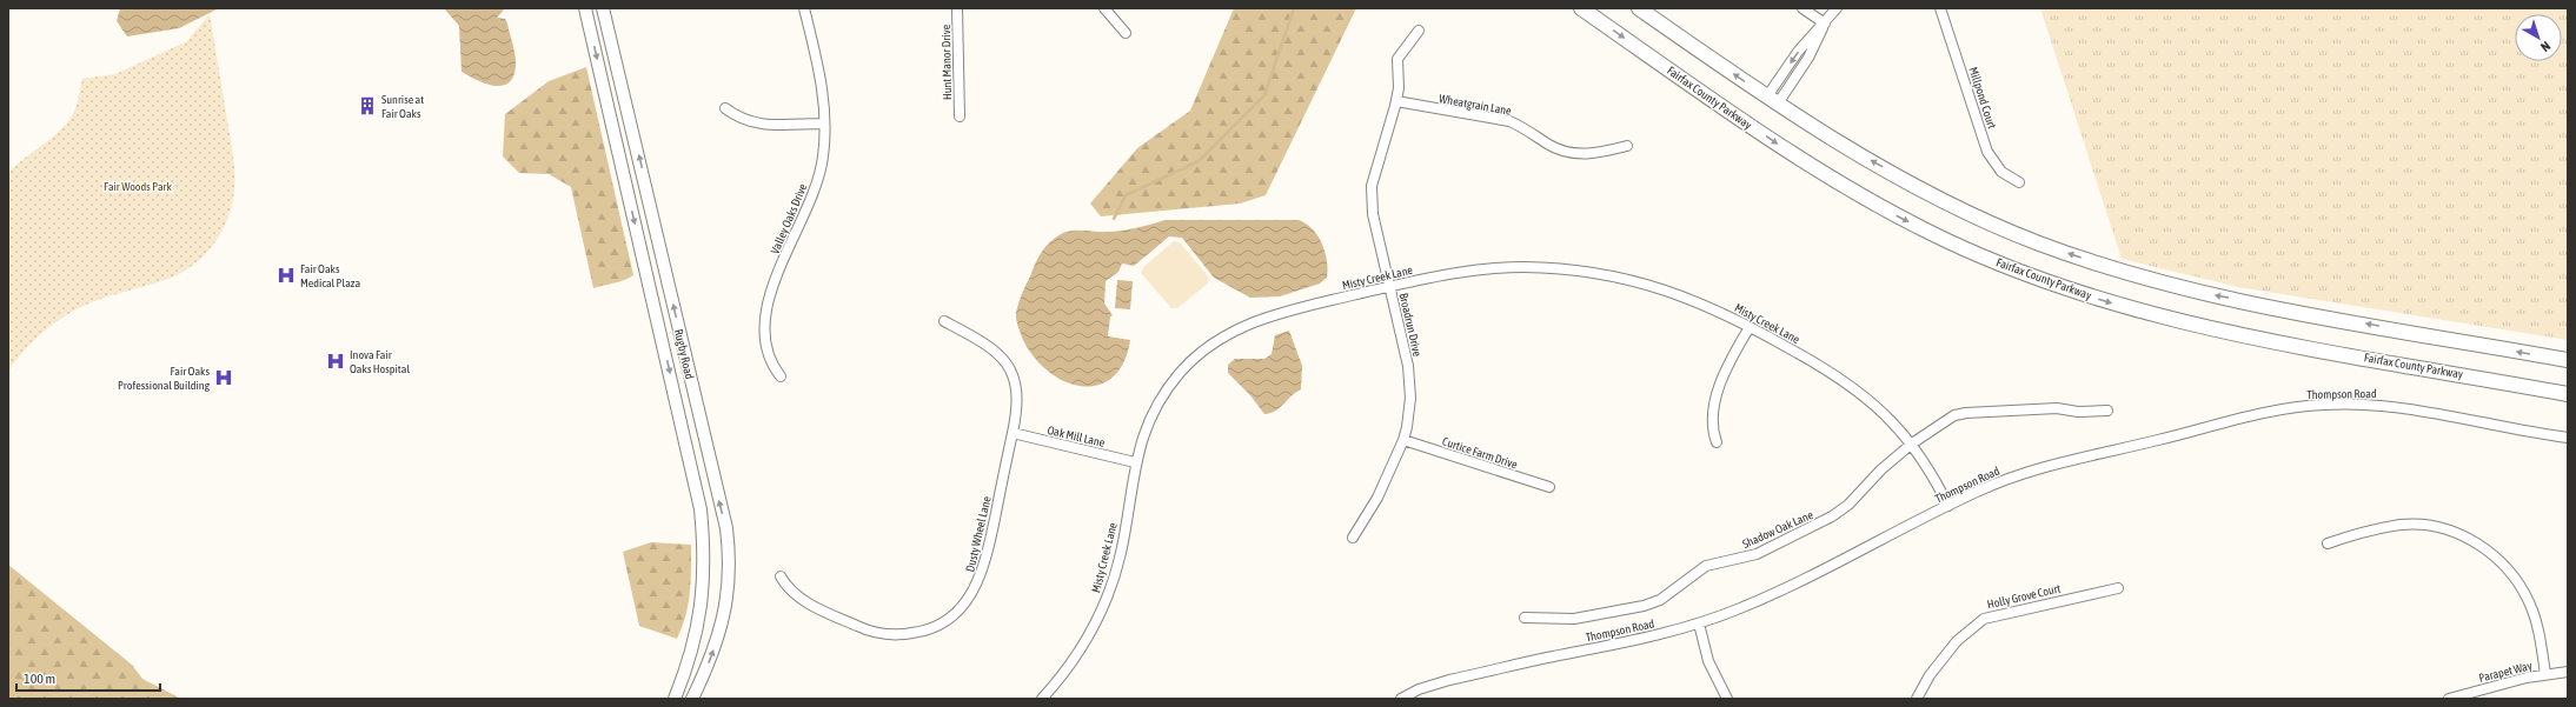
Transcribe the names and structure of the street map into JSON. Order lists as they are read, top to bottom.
{
  "streets": {
    "highway": ["Fairfax County Parkway"],
    "main road": ["Rugby Road"],
    "street": [
      "Hunt Manor Drive",
      "Millpond Court",
      "Wheatgrain Lane",
      "Valley Oaks Drive",
      "Misty Creek Lane",
      "Broadrun Drive",
      "Thompson Road",
      "Oak Mill Lane",
      "Curtice Farm Drive",
      "Shadow Oak Lane",
      "Dusty Wheel Lane",
      "Holly Grove Court",
      "Parapet Way"
    ]
  },
  "crossings": [
    ["Wheatgrain Lane", "Broadrun Drive"],
    ["Misty Creek Lane", "Broadrun Drive"],
    ["Misty Creek Lane", "Thompson Road"],
    ["Misty Creek Lane", "Oak Mill Lane"],
    ["Misty Creek Lane", "Shadow Oak Lane"],
    ["Broadrun Drive", "Curtice Farm Drive"],
    ["Oak Mill Lane", "Dusty Wheel Lane"]
  ],
  "parks": ["Fair Woods Park"],
  "places": {
    "building": ["Sunrise at Fair Oaks"],
    "hospital": ["Fair Oaks Medical Plaza", "Inova Fair Oaks Hospital", "Fair Oaks Professional Building"]
  },
  "scale_bar": "100 m",
  "north": "bottom right"
}
